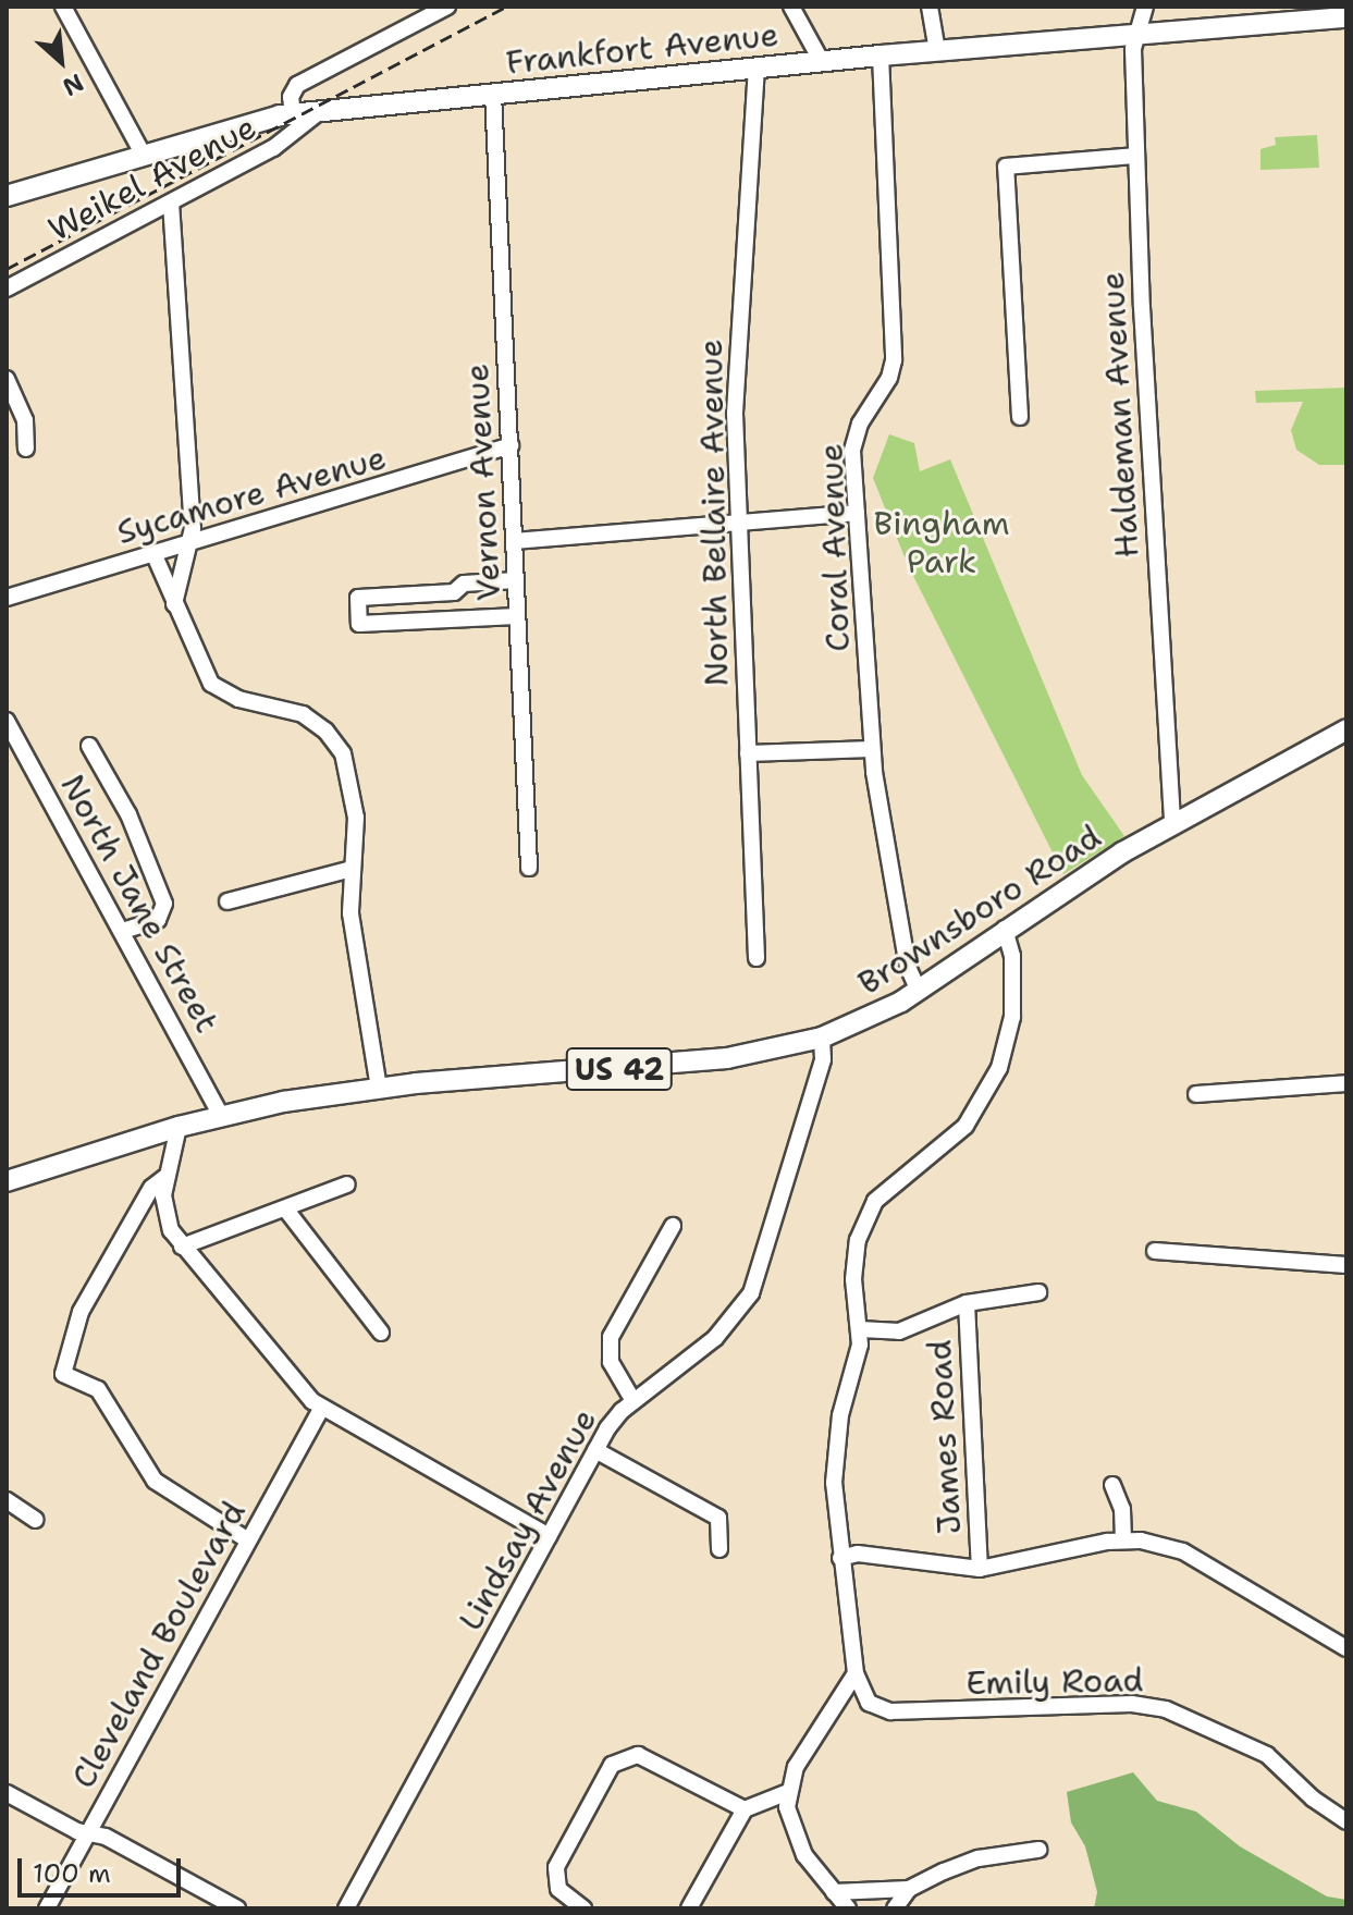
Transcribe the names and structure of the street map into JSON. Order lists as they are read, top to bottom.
{
  "streets": {
    "main road": ["Frankfort Avenue", "Brownsboro Road", "US 42"],
    "street": [
      "Weikel Avenue",
      "Haldeman Avenue",
      "Vernon Avenue",
      "Sycamore Avenue",
      "North Bellaire Avenue",
      "Coral Avenue",
      "North Jane Street",
      "James Road",
      "Lindsay Avenue",
      "Cleveland Boulevard",
      "Emily Road"
    ]
  },
  "crossings": [
    ["Frankfort Avenue", "Weikel Avenue"],
    ["Frankfort Avenue", "Haldeman Avenue"],
    ["Frankfort Avenue", "Vernon Avenue"],
    ["Frankfort Avenue", "North Bellaire Avenue"],
    ["Frankfort Avenue", "Coral Avenue"],
    ["Haldeman Avenue", "Brownsboro Road"],
    ["Vernon Avenue", "Sycamore Avenue"],
    ["Coral Avenue", "Brownsboro Road"],
    ["North Jane Street", "Brownsboro Road"],
    ["Brownsboro Road", "Lindsay Avenue"]
  ],
  "parks": ["Bingham Park"],
  "scale_bar": "100 m",
  "north": "bottom right"
}
